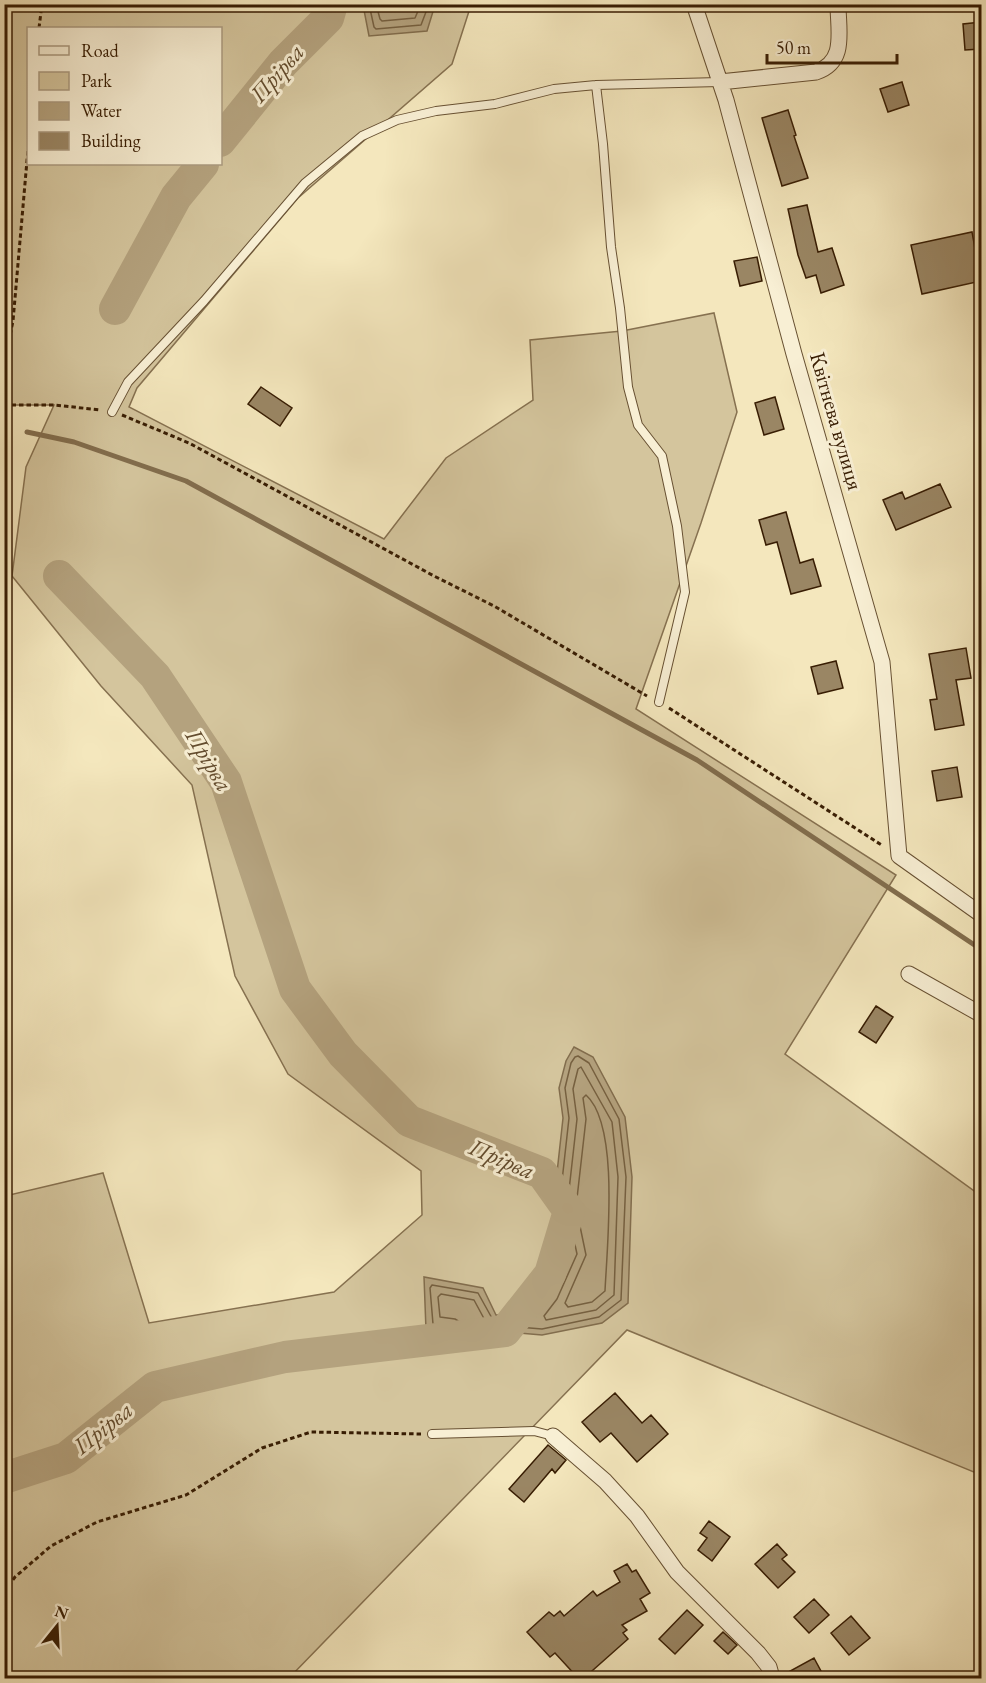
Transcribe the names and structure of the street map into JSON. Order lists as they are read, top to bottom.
{
  "streets": {
    "street": ["Квітнева вулиця"]
  },
  "water": ["Прірва"],
  "legend": [
    "Road",
    "Park",
    "Water",
    "Building"
  ],
  "scale_bar": "50 m",
  "north": "top"
}
